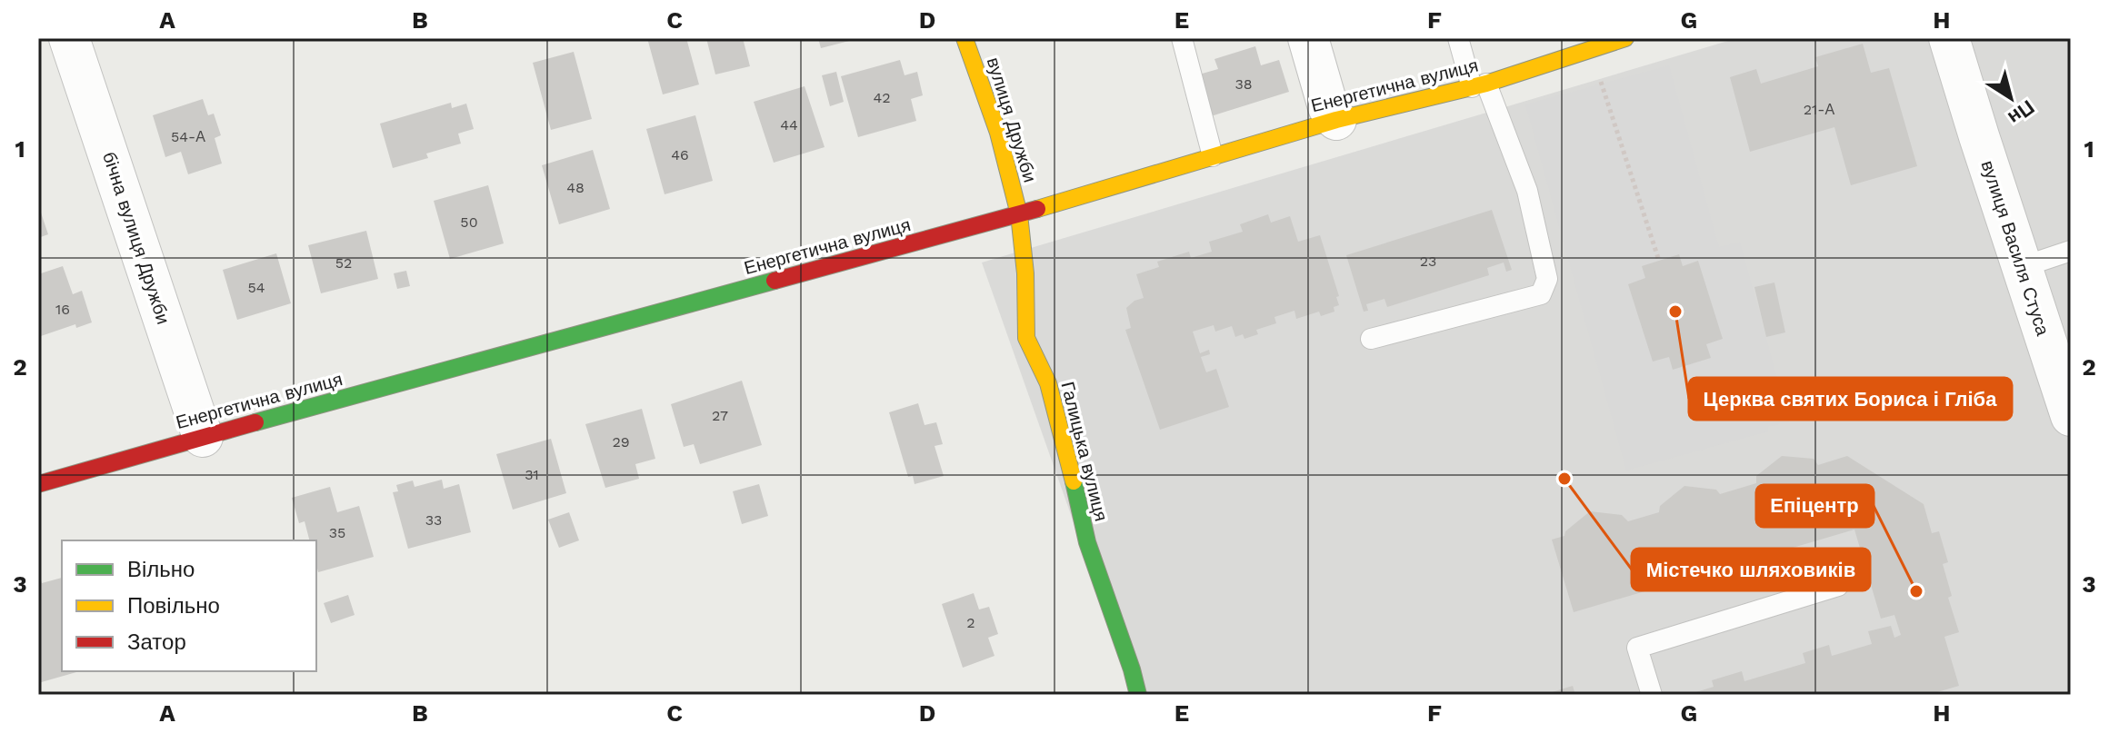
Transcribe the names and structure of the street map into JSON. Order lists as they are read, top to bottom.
{
  "streets": {
    "street": [
      "Енергетична вулиця",
      "вулиця Дружби",
      "бічна вулиця Дружби",
      "вулиця Василя Стуса",
      "Галицька вулиця"
    ]
  },
  "crossings": [
    ["Енергетична вулиця", "вулиця Дружби"],
    ["Енергетична вулиця", "бічна вулиця Дружби"],
    ["Енергетична вулиця", "Галицька вулиця"],
    ["вулиця Дружби", "Галицька вулиця"]
  ],
  "places": ["Церква святих Бориса і Гліба", "Містечко шляховиків", "Епіцентр"],
  "house_numbers": [
    "38",
    "42",
    "21-А",
    "44",
    "54-А",
    "46",
    "48",
    "50",
    "23",
    "52",
    "54",
    "16",
    "27",
    "29",
    "31",
    "33",
    "35",
    "2"
  ],
  "legend": ["Вільно", "Повільно", "Затор"],
  "north": "bottom right",
  "grid": {
    "columns": [
      "A",
      "B",
      "C",
      "D",
      "E",
      "F",
      "G",
      "H"
    ],
    "rows": ["1", "2", "3"]
  }
}
